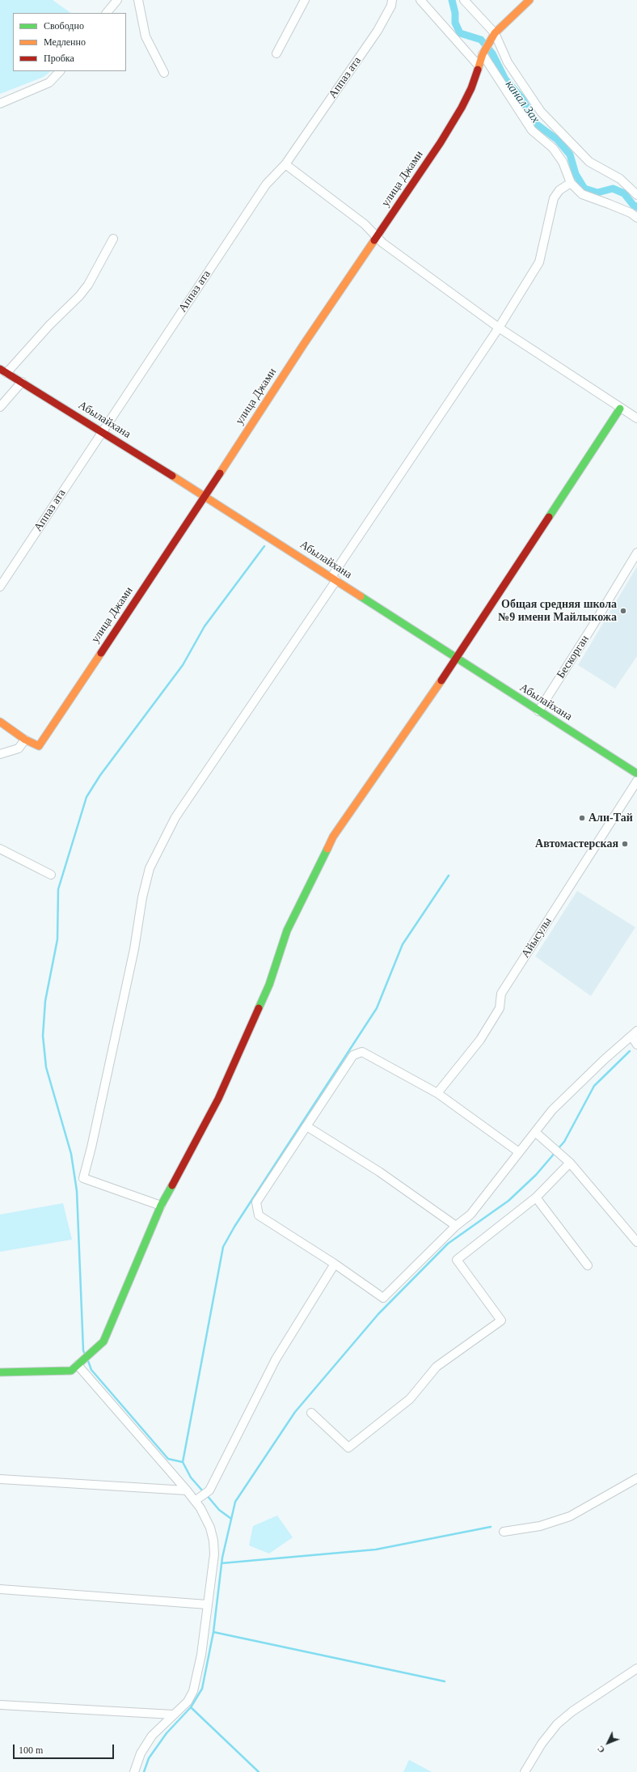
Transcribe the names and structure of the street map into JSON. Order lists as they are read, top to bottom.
{
  "streets": {
    "street": [
      "Аппаз ата",
      "улица Джами",
      "Абылайхана",
      "Бескорган",
      "Айысулы"
    ]
  },
  "crossings": [
    ["Аппаз ата", "Абылайхана"],
    ["улица Джами", "Абылайхана"],
    ["Абылайхана", "Бескорган"]
  ],
  "water": ["канал Зах"],
  "places": ["Общая средняя школа №9 имени Майлыкожа", "Али-Тай", "Автомастерская"],
  "legend": ["Свободно", "Медленно", "Пробка"],
  "scale_bar": "100 m",
  "north": "bottom left"
}
